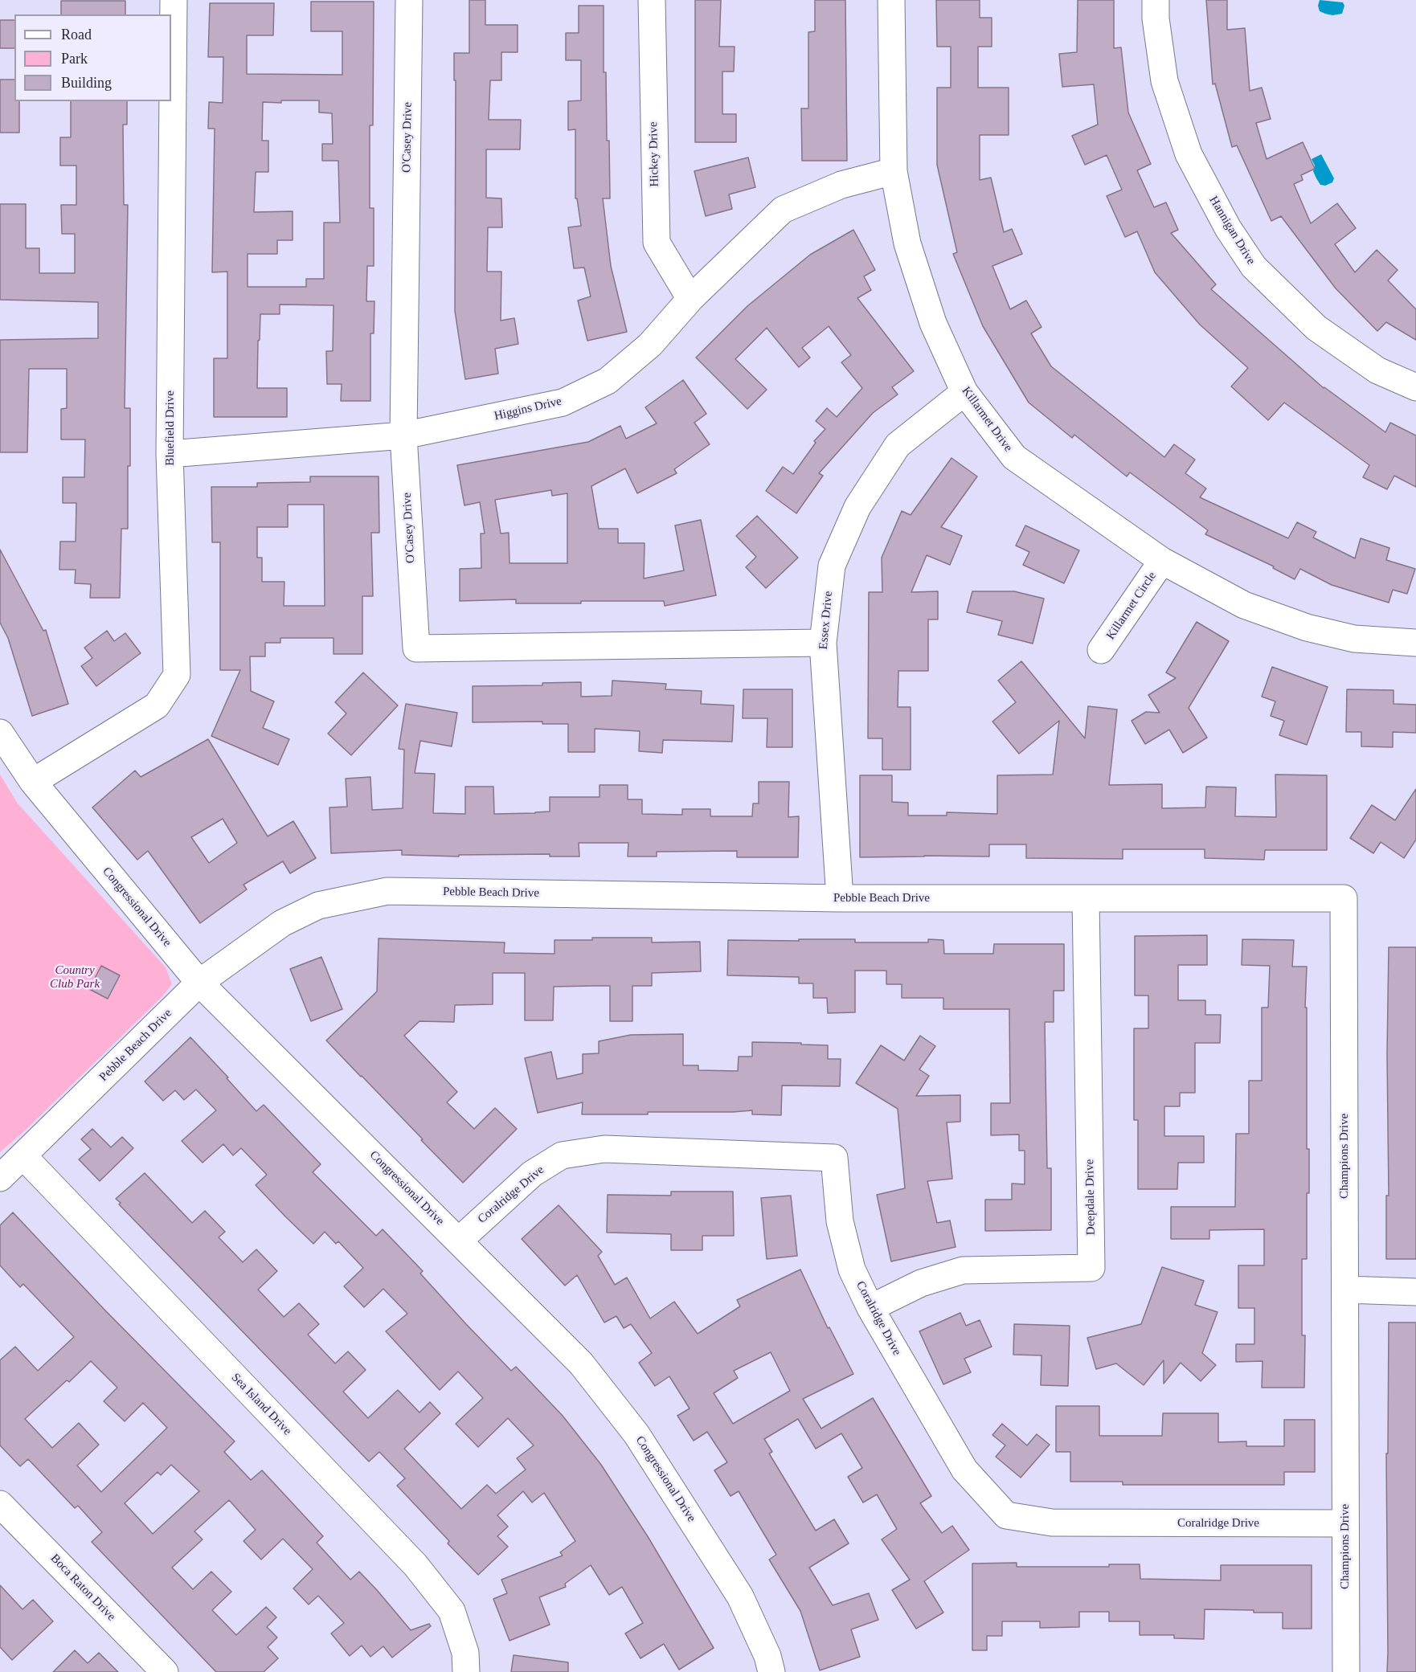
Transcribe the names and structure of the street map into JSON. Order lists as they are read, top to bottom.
{
  "streets": {
    "street": [
      "O'Casey Drive",
      "Hickey Drive",
      "Hannigan Drive",
      "Higgins Drive",
      "Killarmet Drive",
      "Bluefield Drive",
      "Killarmet Circle",
      "Essex Drive",
      "Pebble Beach Drive",
      "Congressional Drive",
      "Champions Drive",
      "Coralridge Drive",
      "Deepdale Drive",
      "Sea Island Drive",
      "Boca Raton Drive"
    ]
  },
  "crossings": [
    ["O'Casey Drive", "Higgins Drive"],
    ["O'Casey Drive", "Essex Drive"],
    ["Hickey Drive", "Higgins Drive"],
    ["Higgins Drive", "Killarmet Drive"],
    ["Higgins Drive", "Bluefield Drive"],
    ["Killarmet Drive", "Killarmet Circle"],
    ["Killarmet Drive", "Essex Drive"],
    ["Bluefield Drive", "Congressional Drive"],
    ["Essex Drive", "Pebble Beach Drive"],
    ["Pebble Beach Drive", "Congressional Drive"],
    ["Pebble Beach Drive", "Champions Drive"],
    ["Pebble Beach Drive", "Deepdale Drive"],
    ["Pebble Beach Drive", "Sea Island Drive"],
    ["Congressional Drive", "Coralridge Drive"],
    ["Champions Drive", "Coralridge Drive"],
    ["Champions Drive", "Deepdale Drive"],
    ["Coralridge Drive", "Deepdale Drive"]
  ],
  "parks": ["Country Club Park"],
  "legend": ["Road", "Park", "Building"]
}
